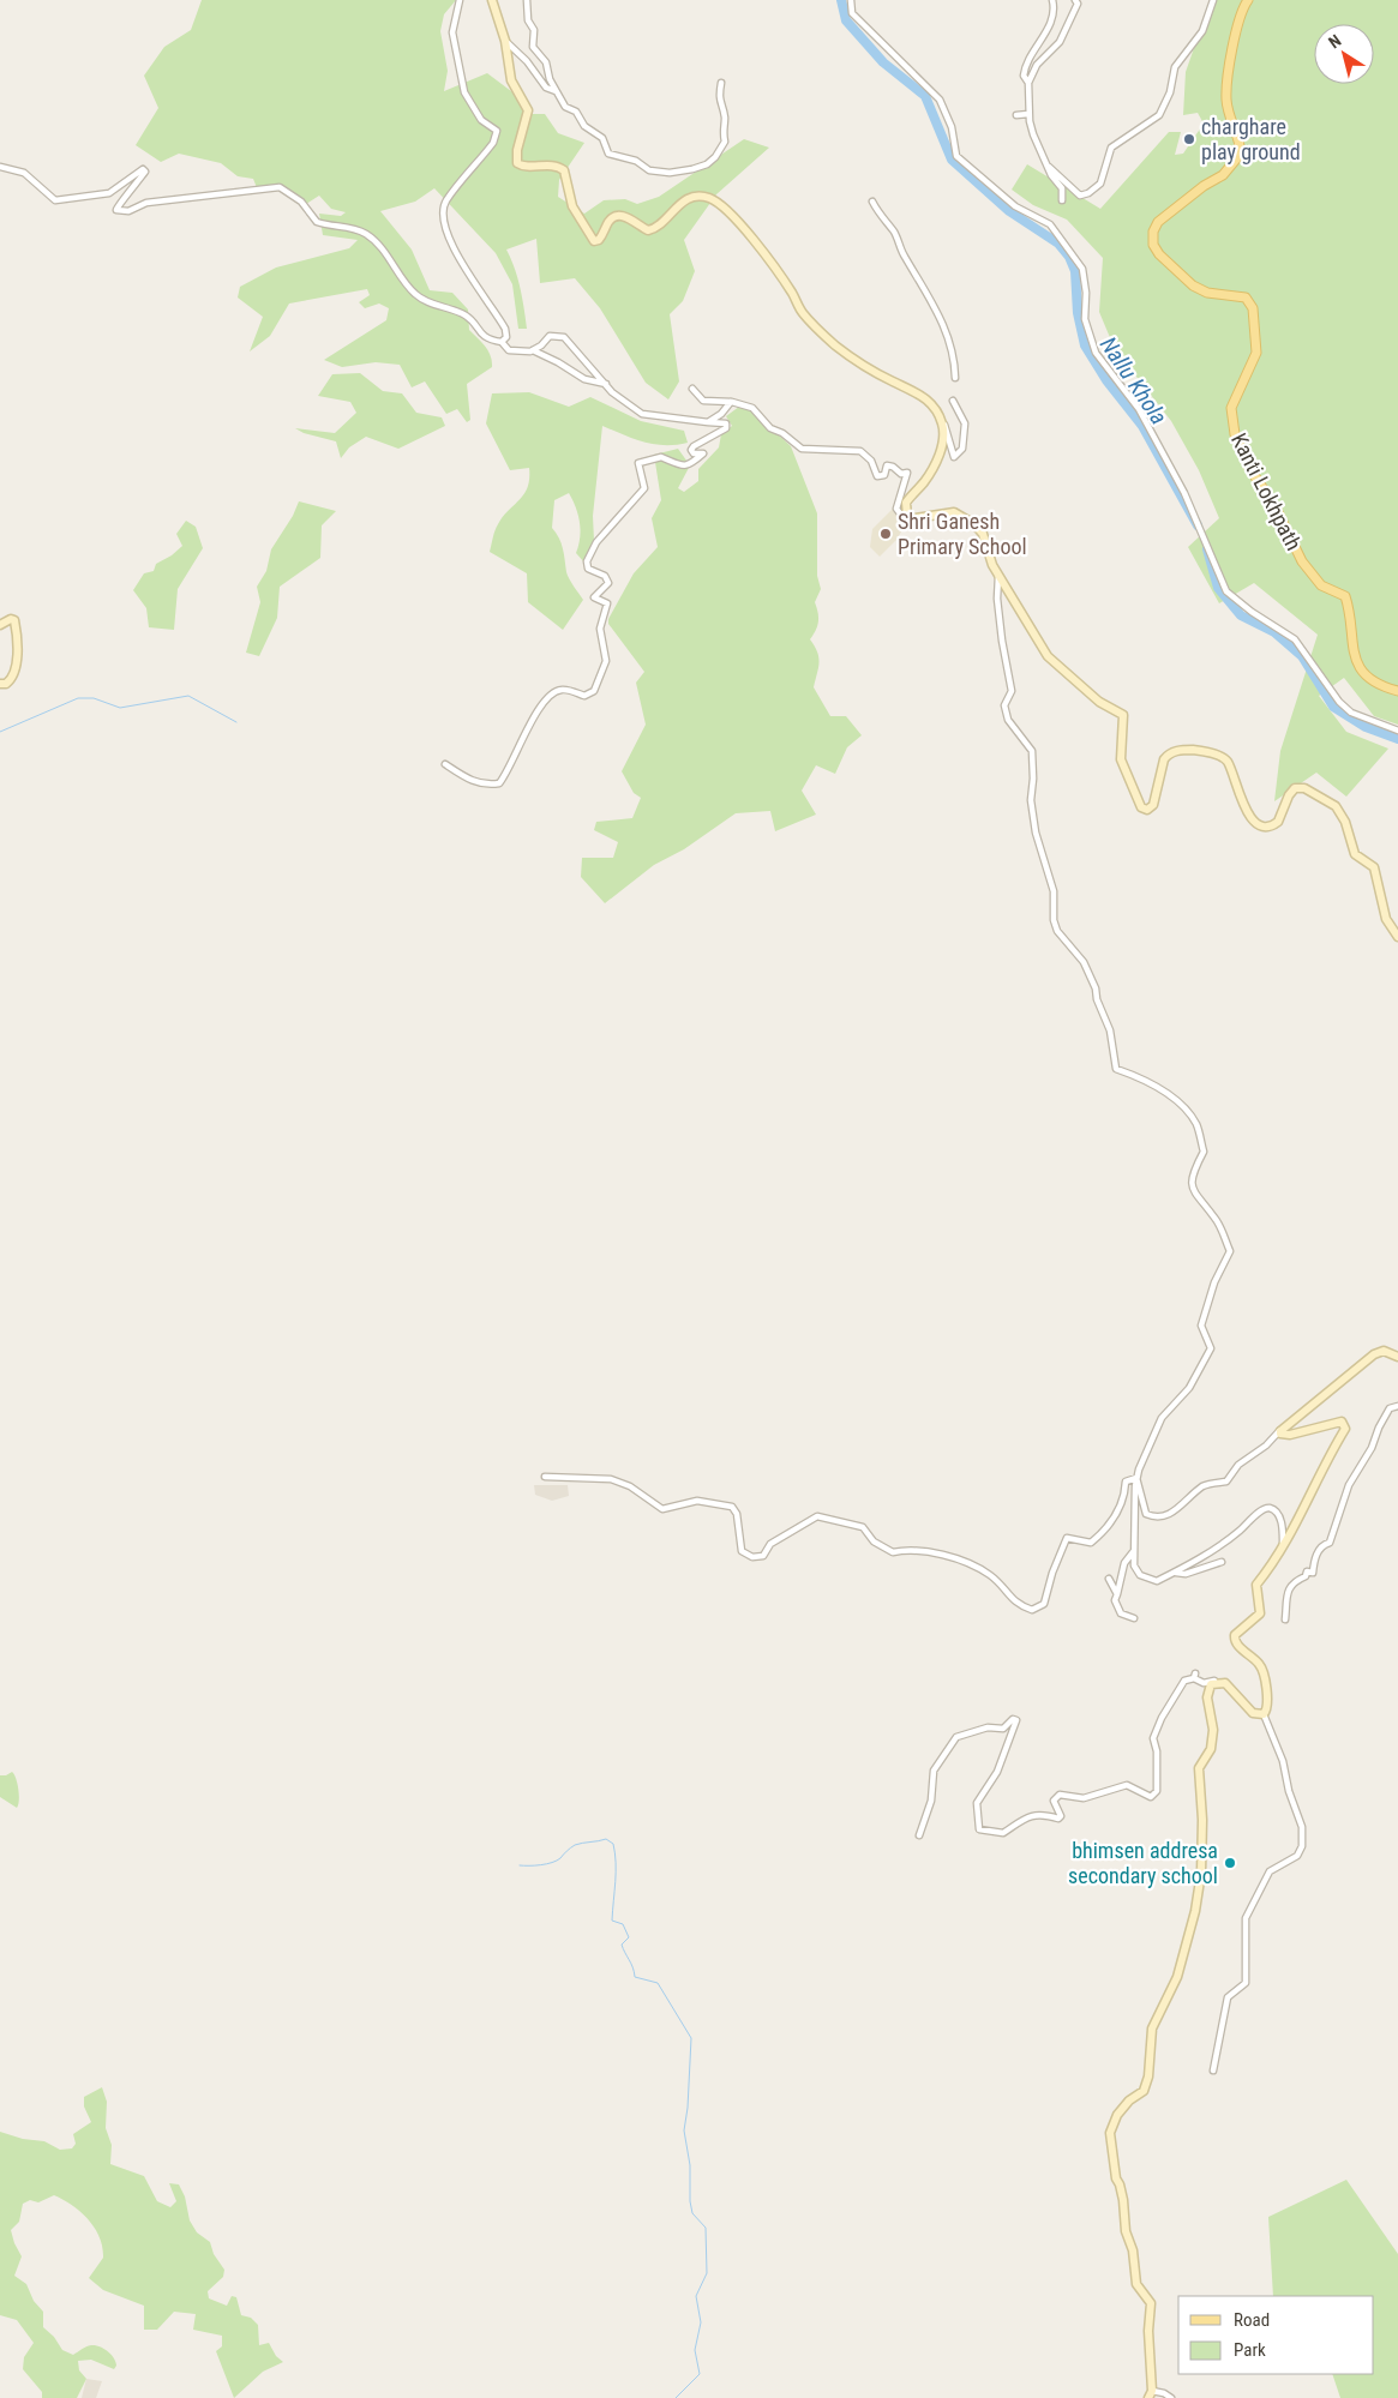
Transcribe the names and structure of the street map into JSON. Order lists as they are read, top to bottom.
{
  "streets": {
    "main road": ["Kanti Lokhpath"]
  },
  "water": ["Nallu Khola"],
  "places": ["charghare play ground", "Shri Ganesh Primary School", "bhimsen addresa secondary school"],
  "legend": ["Road", "Park"],
  "north": "top left"
}
